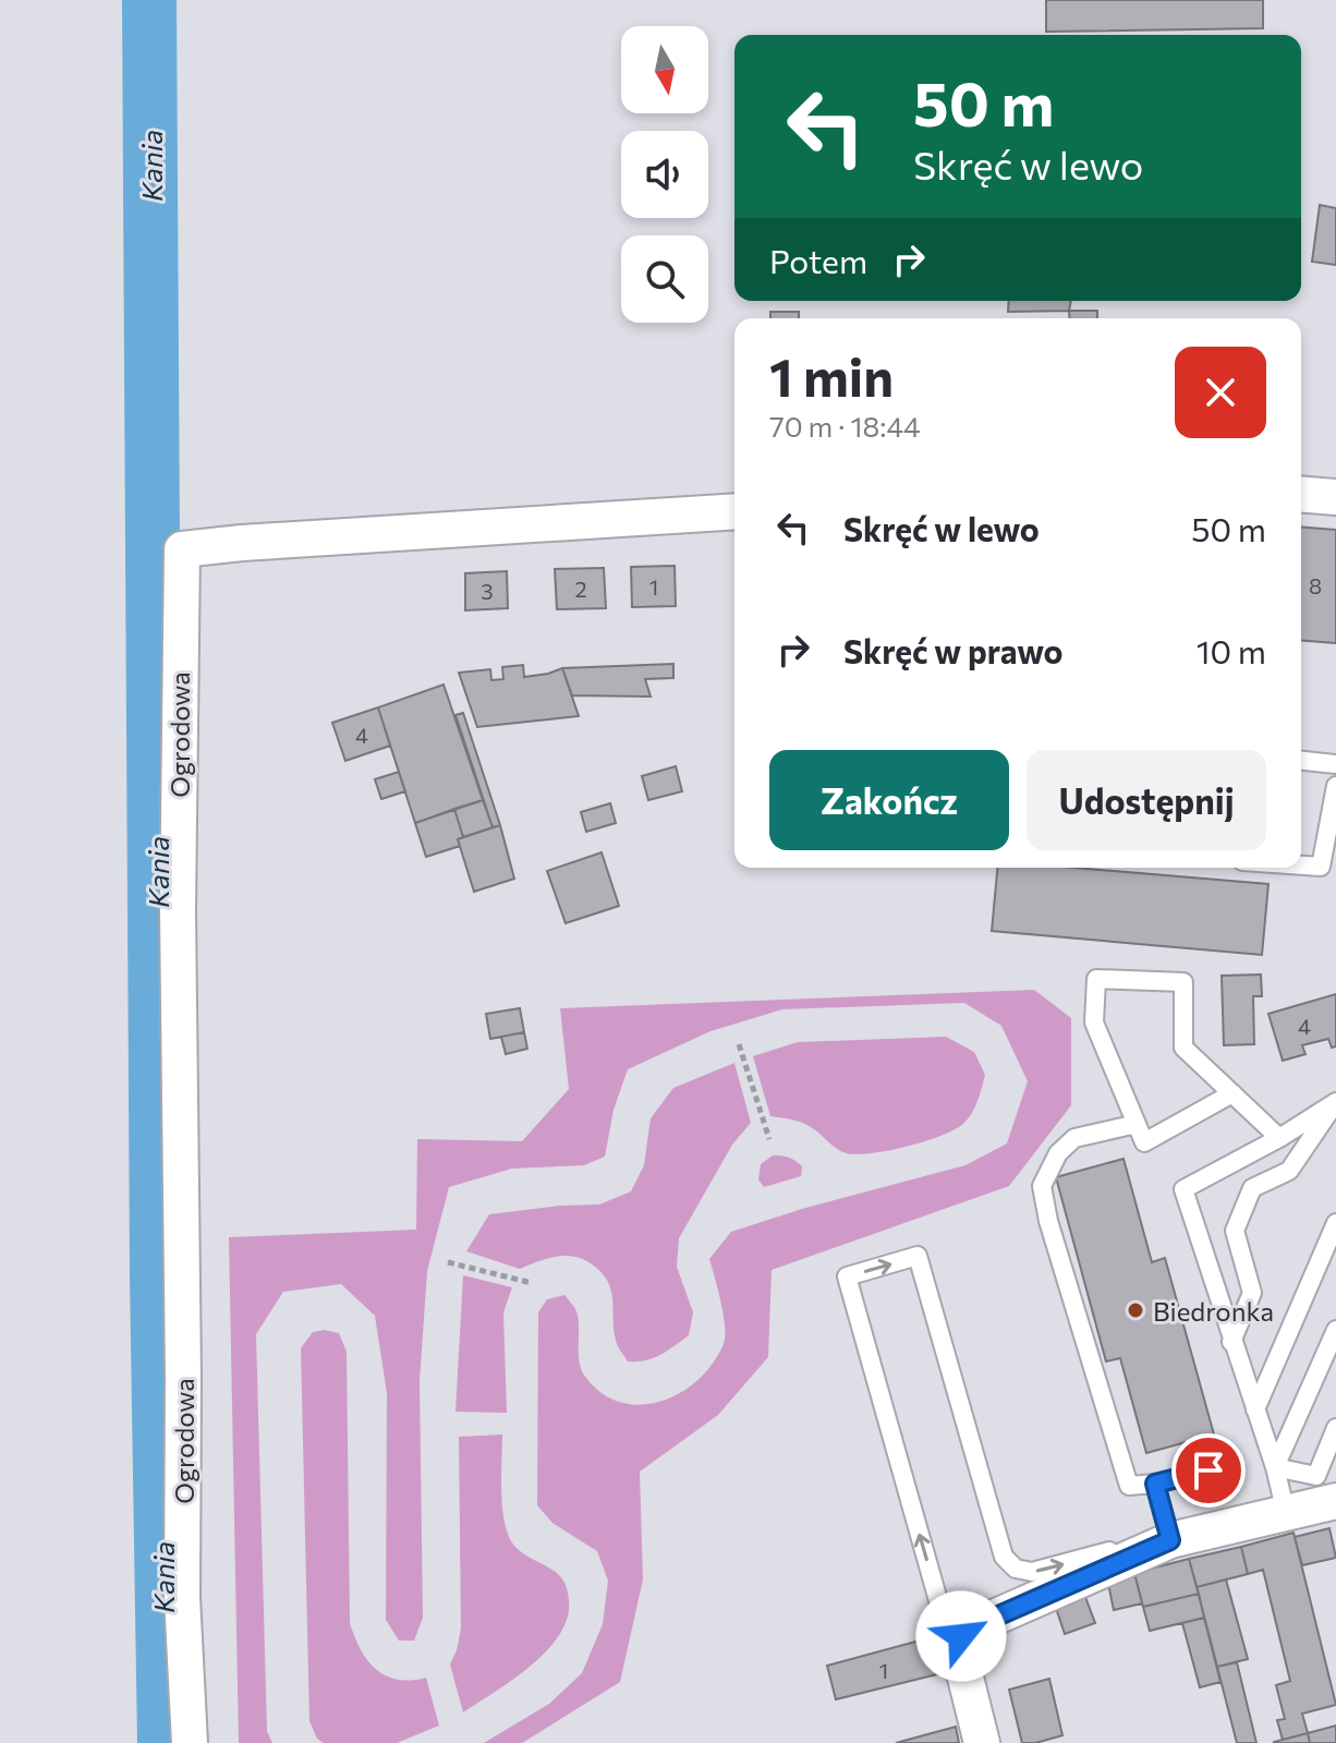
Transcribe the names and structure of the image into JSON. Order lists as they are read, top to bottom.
{
  "streets": {
    "street": ["Ogrodowa"]
  },
  "water": ["Kania"],
  "places": ["Biedronka"],
  "house_numbers": [
    "8",
    "1",
    "2",
    "3",
    "4",
    "4",
    "1"
  ],
  "north": "bottom",
  "page": {
    "turn": ["50 m", "Skręć w lewo"],
    "then": "Potem",
    "heading": ["1 min", "70 m · 18:44"],
    "list": [
      {
        "name": "Skręć w lewo",
        "value": "50 m"
      },
      {
        "name": "Skręć w prawo",
        "value": "10 m"
      }
    ],
    "buttons": ["Zakończ", "Udostępnij"]
  }
}
